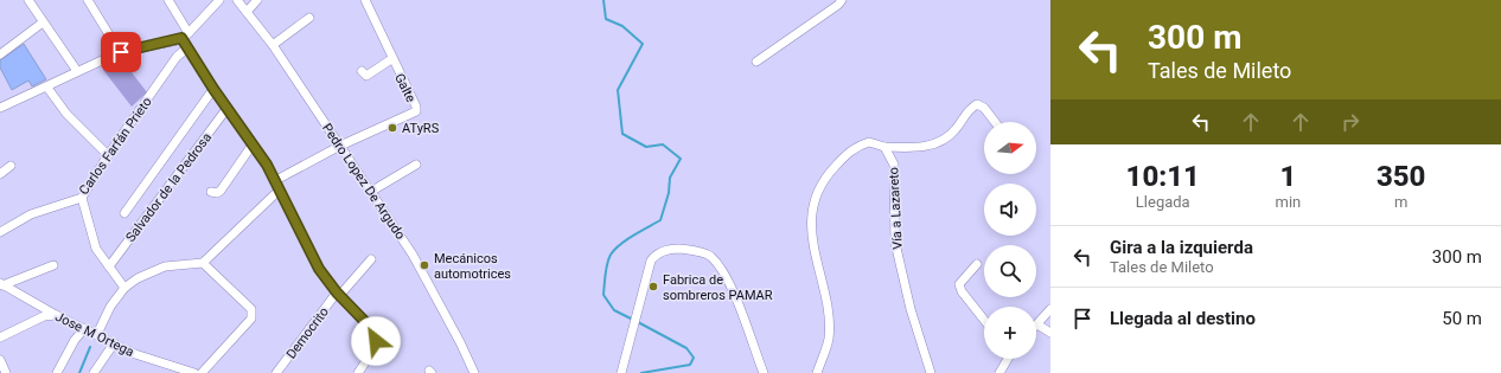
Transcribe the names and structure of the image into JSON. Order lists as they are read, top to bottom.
{
  "streets": {
    "street": [
      "Galte",
      "Carlos Farfán Prieto",
      "Pedro Lopez De Argudo",
      "Salvador de la Pedrosa",
      "Vía a Lazareto",
      "Democrito",
      "Jose M Ortega"
    ]
  },
  "crossings": [
    ["Galte", "Pedro Lopez De Argudo"]
  ],
  "places": ["ATyRS", "Mecánicos automotrices", "Fabrica de sombreros PAMAR"],
  "north": "right",
  "page": {
    "turn": ["300 m", "Tales de Mileto"],
    "map_buttons": "+",
    "eta": [
      "10:11",
      "Llegada",
      "1",
      "min",
      "350",
      "m"
    ],
    "list": [
      {
        "name": "Gira a la izquierda",
        "note": "Tales de Mileto",
        "value": "300 m"
      },
      {
        "name": "Llegada al destino",
        "value": "50 m"
      }
    ]
  }
}
